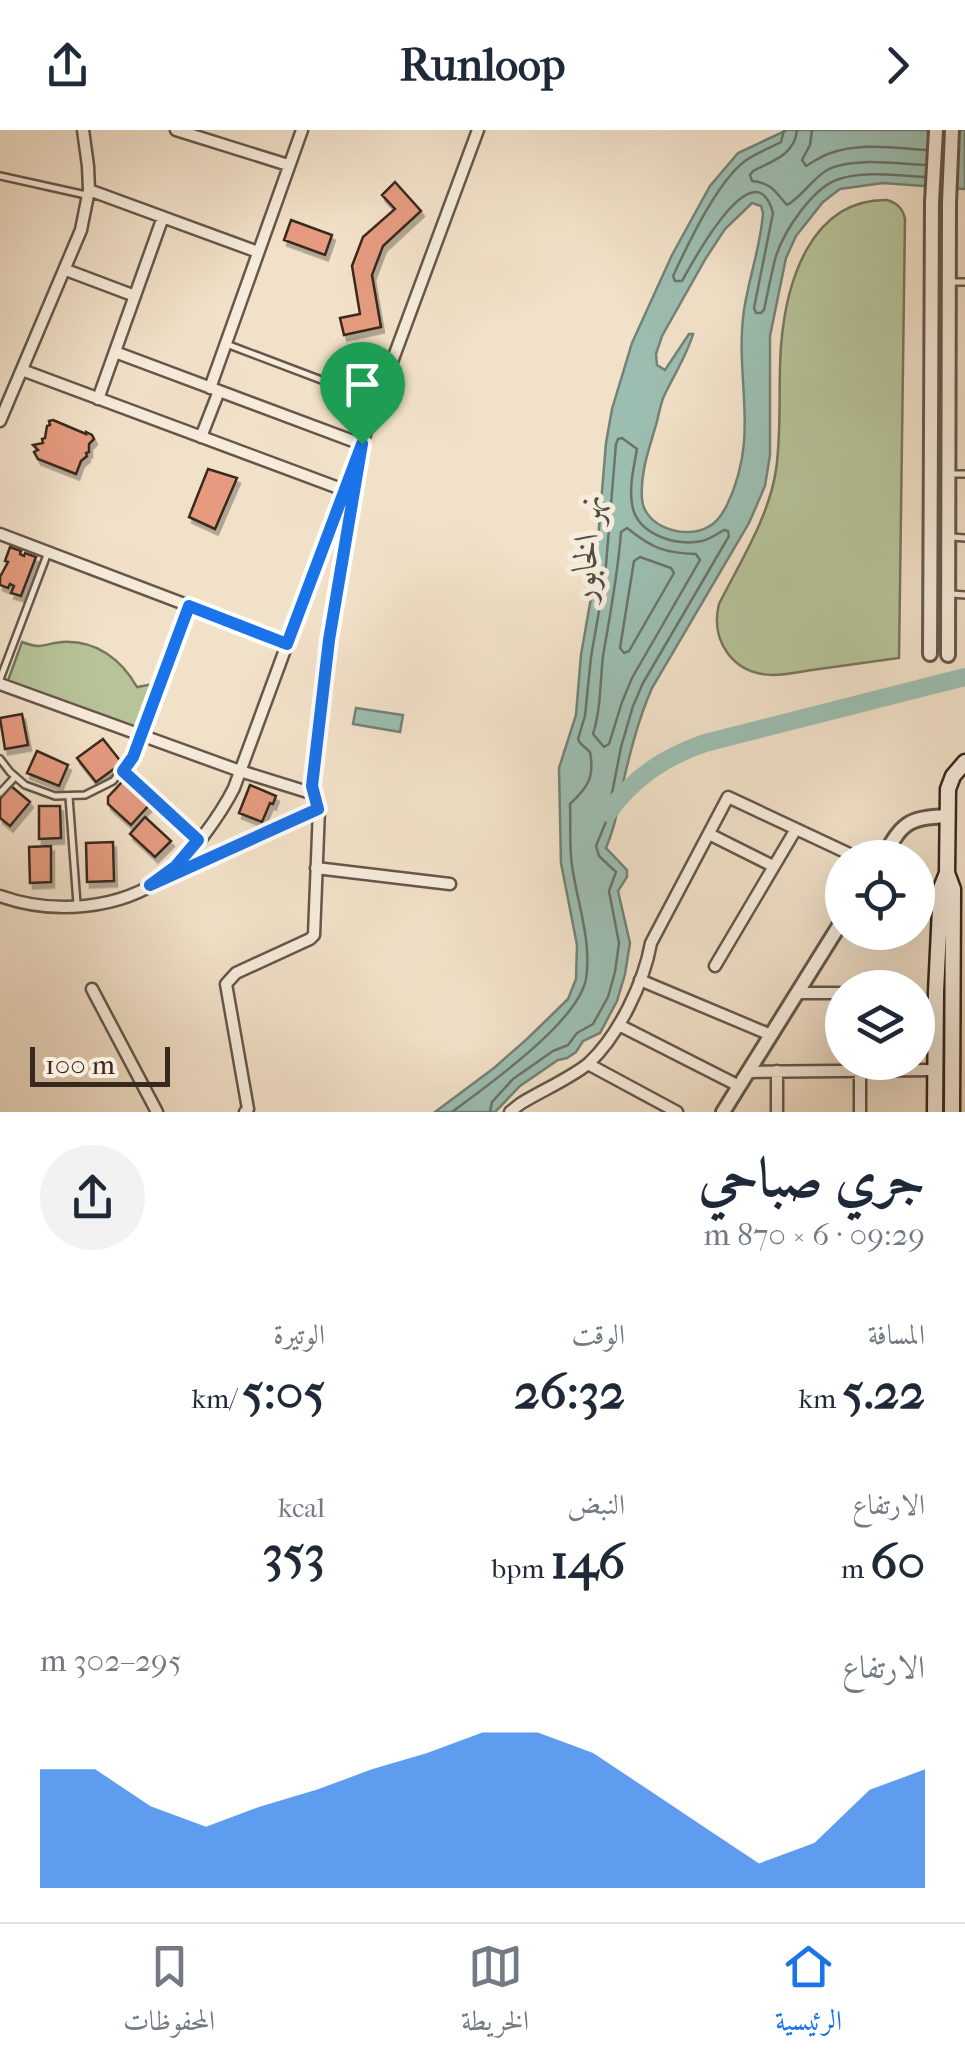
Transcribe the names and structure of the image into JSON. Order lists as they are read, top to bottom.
{
  "water": ["نهر الخابور"],
  "scale_bar": "100 m",
  "page": {
    "header": "Runloop",
    "scale": "100 m",
    "heading": ["جري صباحي", "09:29 · 6 × 870 m"],
    "stats": [
      ["المسافة", "5.22 km"],
      ["الوقت", "26:32"],
      ["الوتيرة", "5:05 /km"],
      ["الارتفاع", "60 m"],
      ["النبض", "146 bpm"],
      ["kcal", "353"]
    ],
    "chart": ["الارتفاع", "295–302 m"],
    "tabs": ["الرئيسية", "الخريطة", "المحفوظات"]
  }
}
